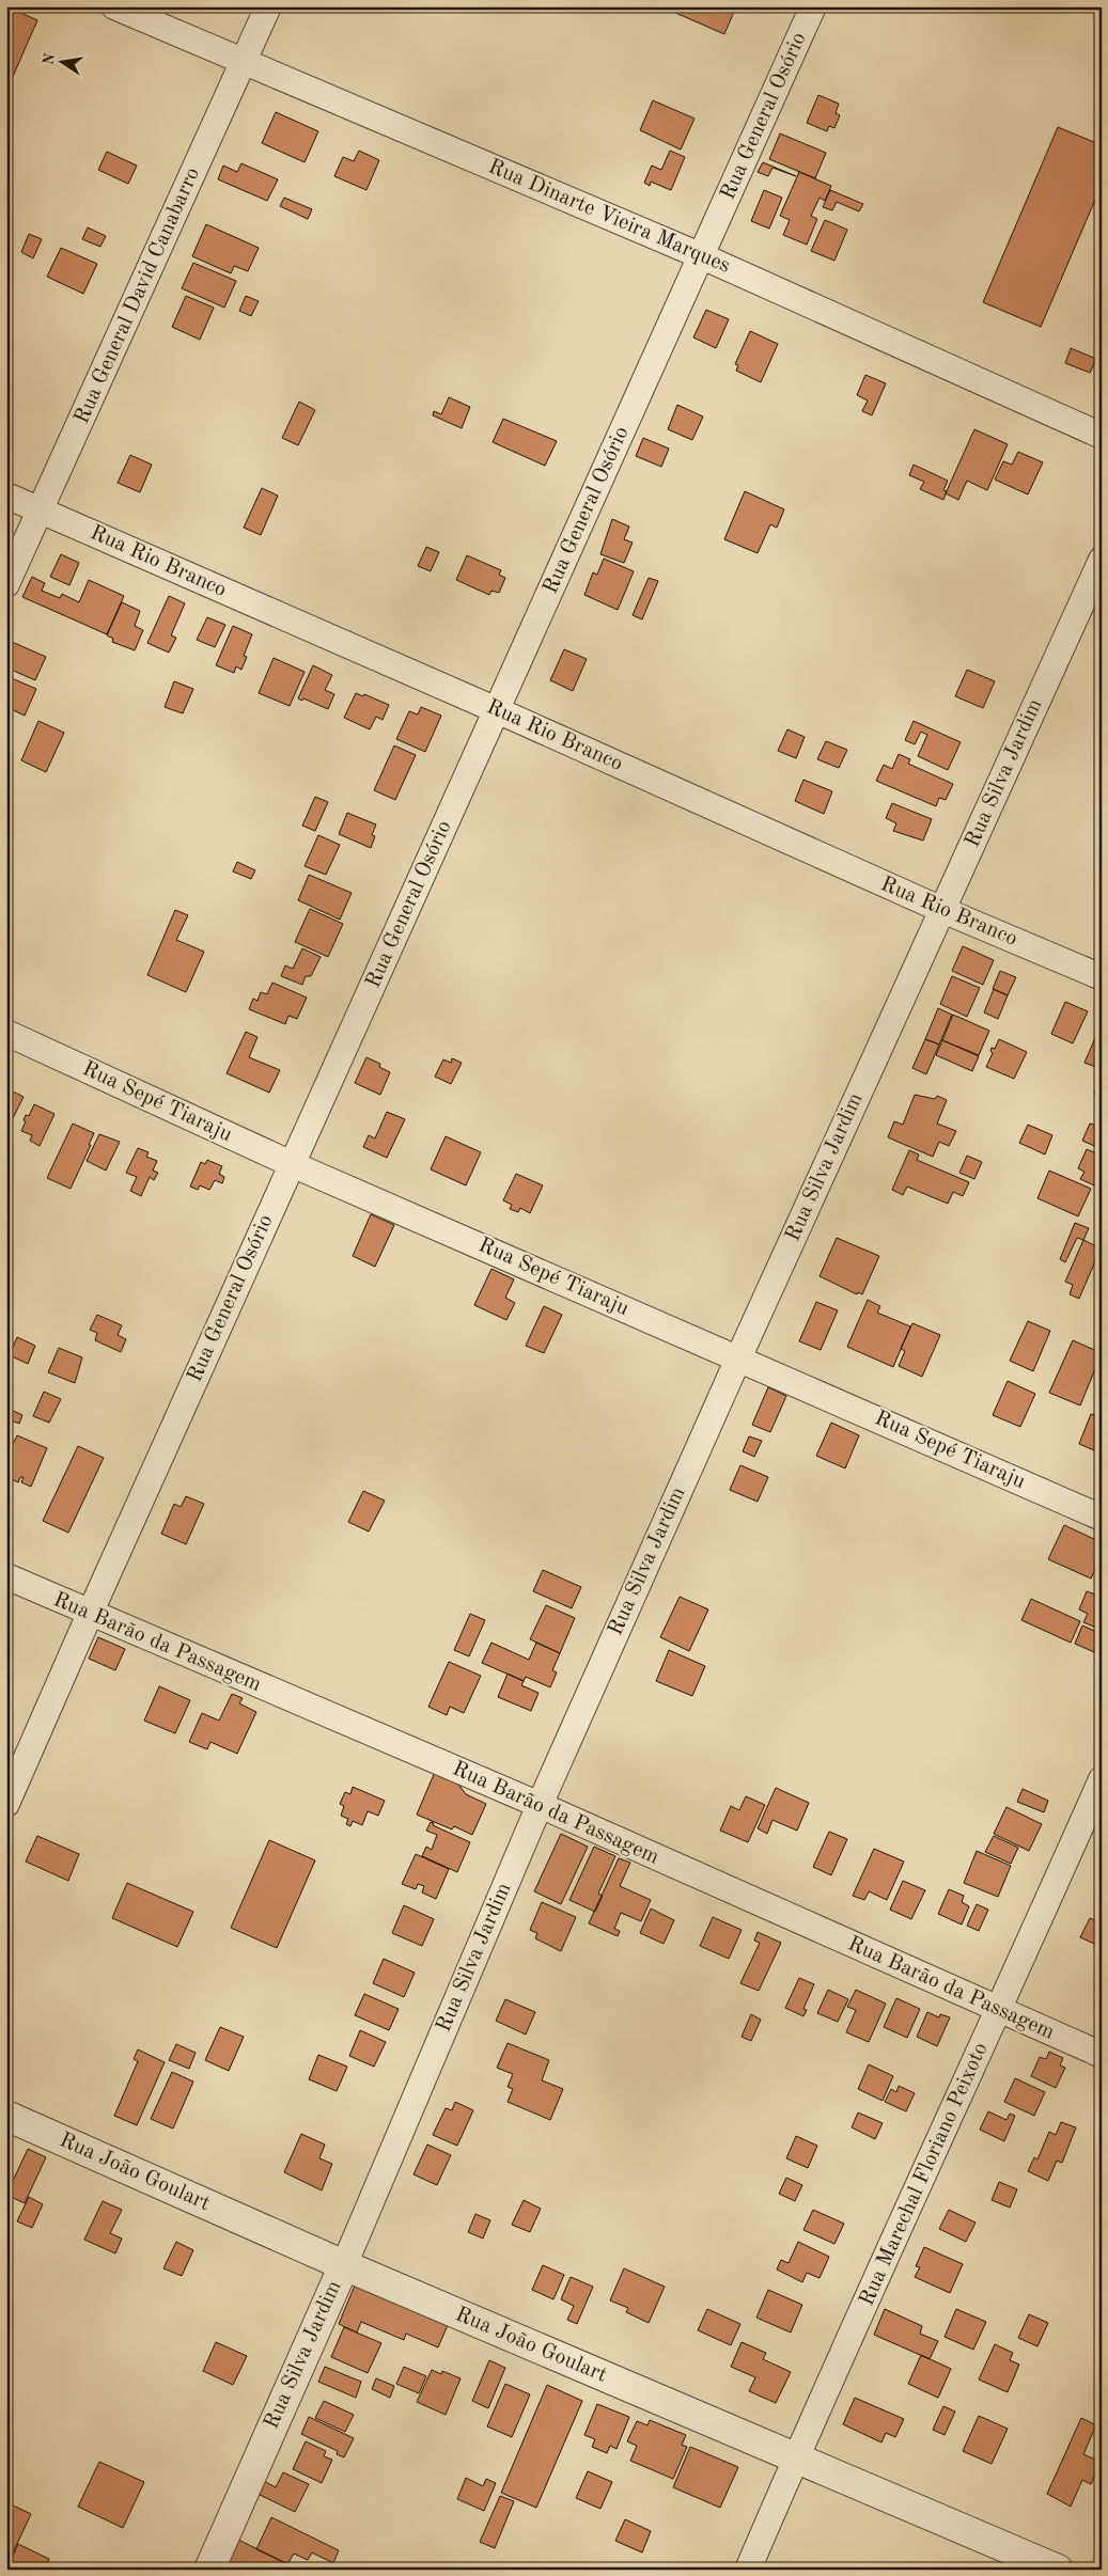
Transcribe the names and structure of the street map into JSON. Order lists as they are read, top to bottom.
{
  "streets": {
    "street": [
      "Rua General Osório",
      "Rua Dinarte Vieira Marques",
      "Rua General David Canabarro",
      "Rua Rio Branco",
      "Rua Silva Jardim",
      "Rua Sepé Tiaraju",
      "Rua Barão da Passagem",
      "Rua João Goulart",
      "Rua Marechal Floriano Peixoto"
    ]
  },
  "crossings": [
    ["Rua General Osório", "Rua Dinarte Vieira Marques"],
    ["Rua General Osório", "Rua Rio Branco"],
    ["Rua General Osório", "Rua Sepé Tiaraju"],
    ["Rua General Osório", "Rua Barão da Passagem"],
    ["Rua Dinarte Vieira Marques", "Rua General David Canabarro"],
    ["Rua General David Canabarro", "Rua Rio Branco"],
    ["Rua Rio Branco", "Rua Silva Jardim"],
    ["Rua Silva Jardim", "Rua Sepé Tiaraju"],
    ["Rua Silva Jardim", "Rua Barão da Passagem"],
    ["Rua Silva Jardim", "Rua João Goulart"],
    ["Rua Barão da Passagem", "Rua Marechal Floriano Peixoto"],
    ["Rua João Goulart", "Rua Marechal Floriano Peixoto"]
  ],
  "north": "left"
}
